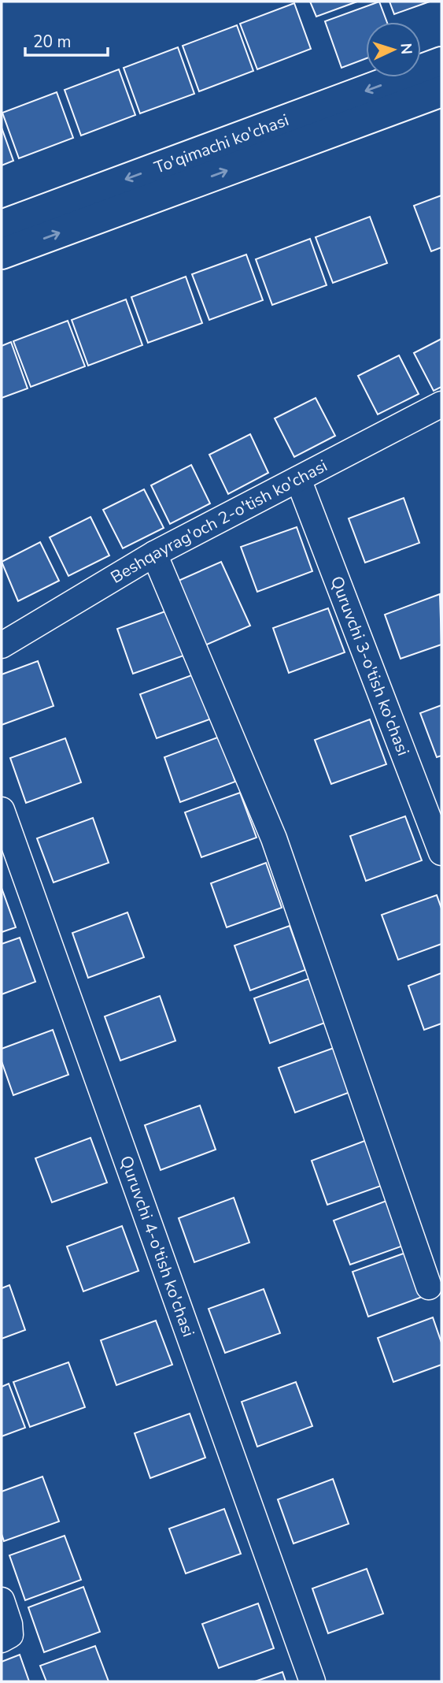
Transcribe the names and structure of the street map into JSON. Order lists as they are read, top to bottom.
{
  "streets": {
    "main road": ["To'qimachi ko'chasi"],
    "street": ["Beshqayrag'och 2-o'tish ko'chasi", "Quruvchi 3-o'tish ko'chasi", "Quruvchi 4-o'tish ko'chasi"]
  },
  "crossings": [
    ["Beshqayrag'och 2-o'tish ko'chasi", "Quruvchi 3-o'tish ko'chasi"]
  ],
  "scale_bar": "20 m",
  "north": "right"
}
